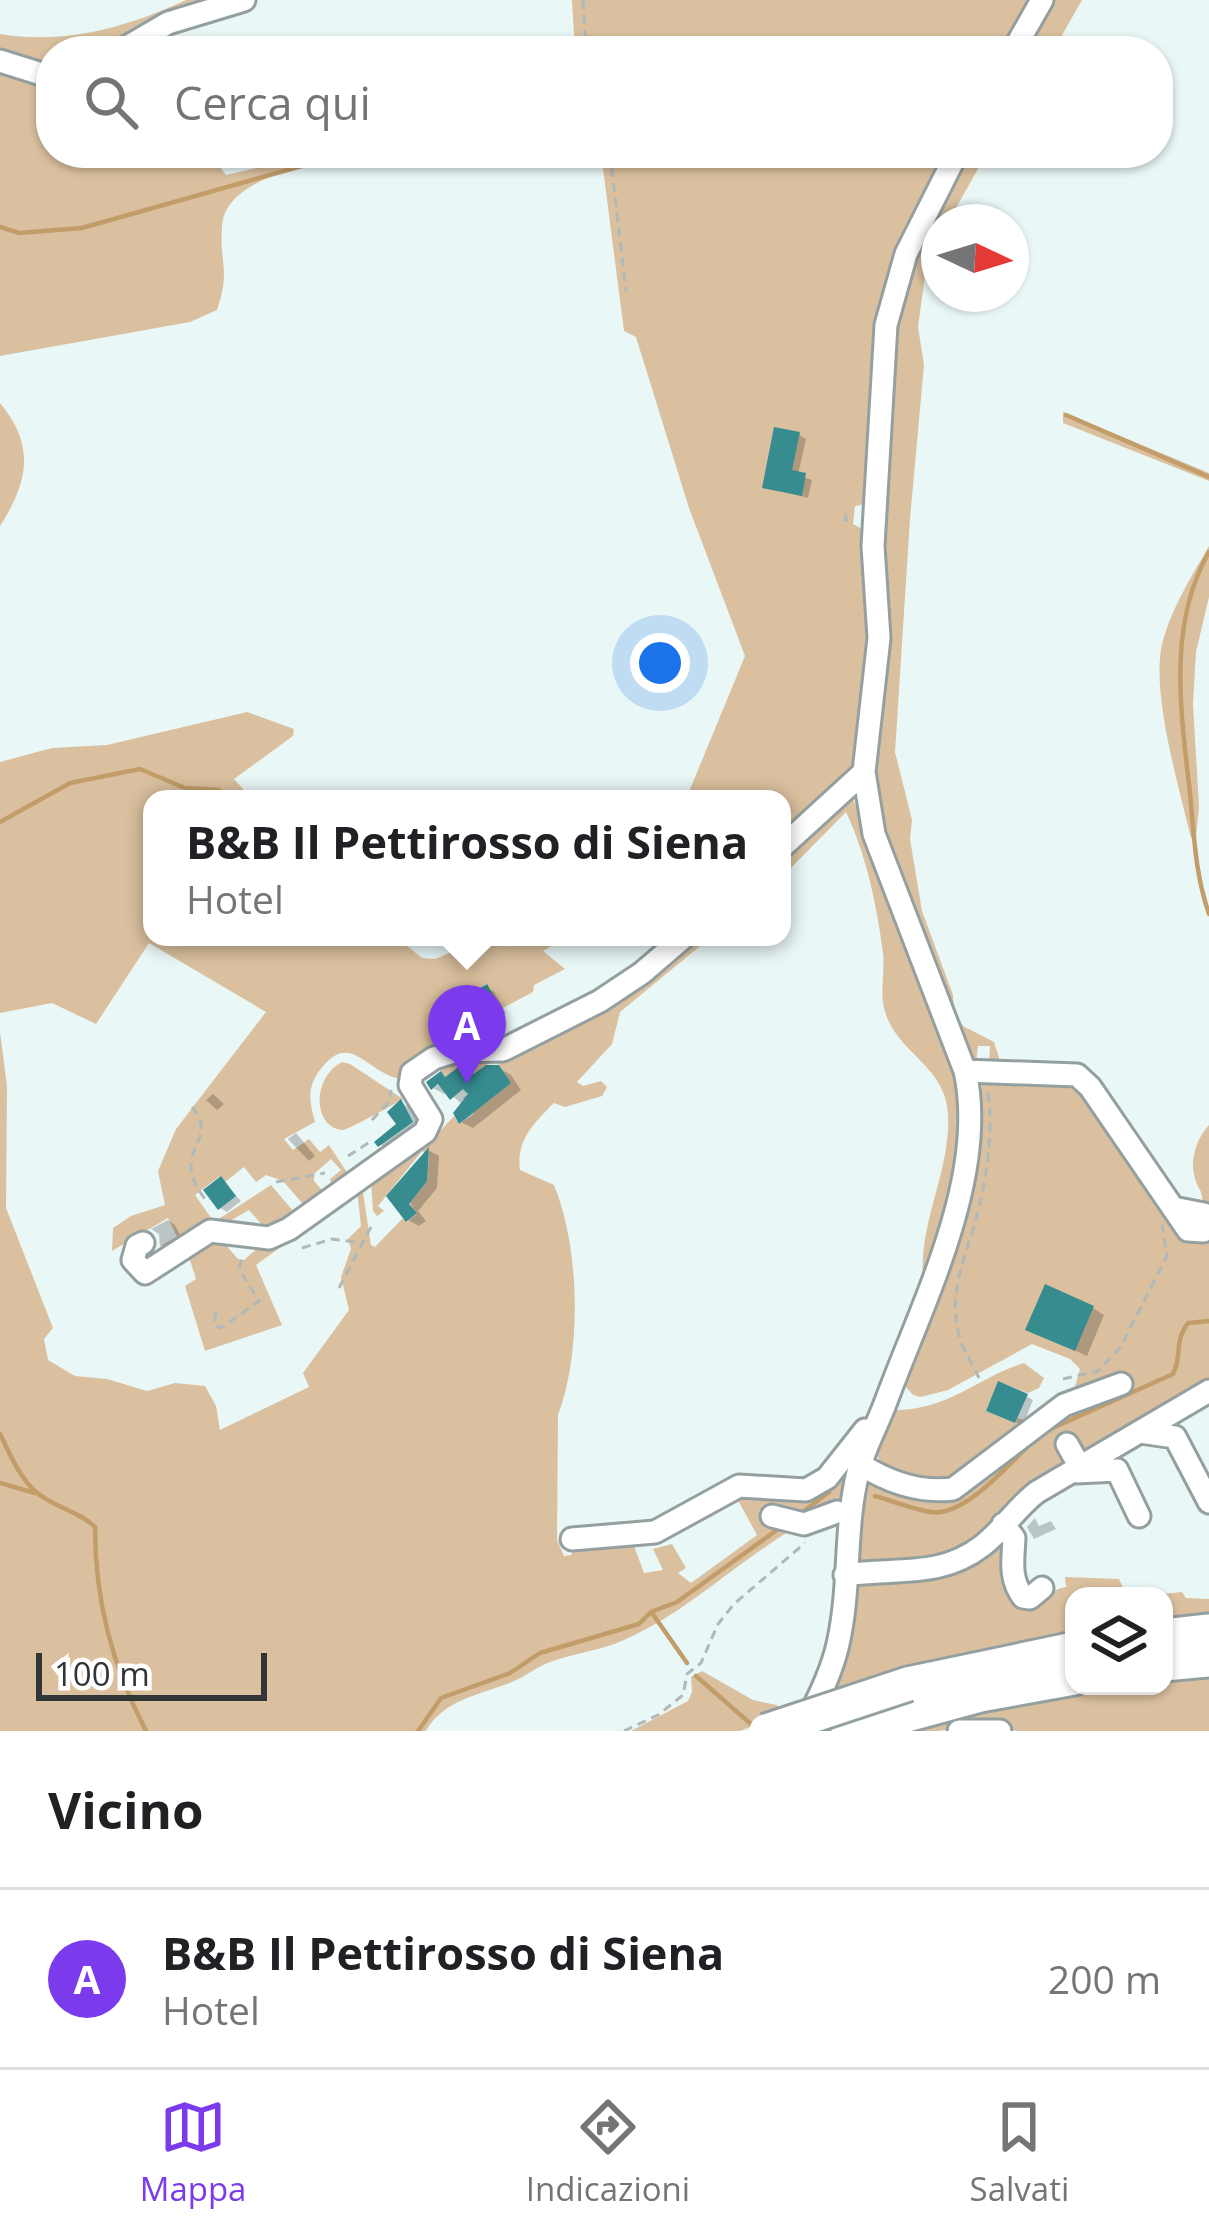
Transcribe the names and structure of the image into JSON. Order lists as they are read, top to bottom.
{
  "scale_bar": "100 m",
  "north": "right",
  "page": {
    "search": "Cerca qui",
    "popup": ["B&B Il Pettirosso di Siena", "Hotel"],
    "pins": "A",
    "scale": "100 m",
    "heading": "Vicino",
    "list": [
      {
        "mark": "A",
        "name": "B&B Il Pettirosso di Siena",
        "note": "Hotel",
        "value": "200 m"
      }
    ],
    "nav": ["Mappa", "Indicazioni", "Salvati"]
  }
}
